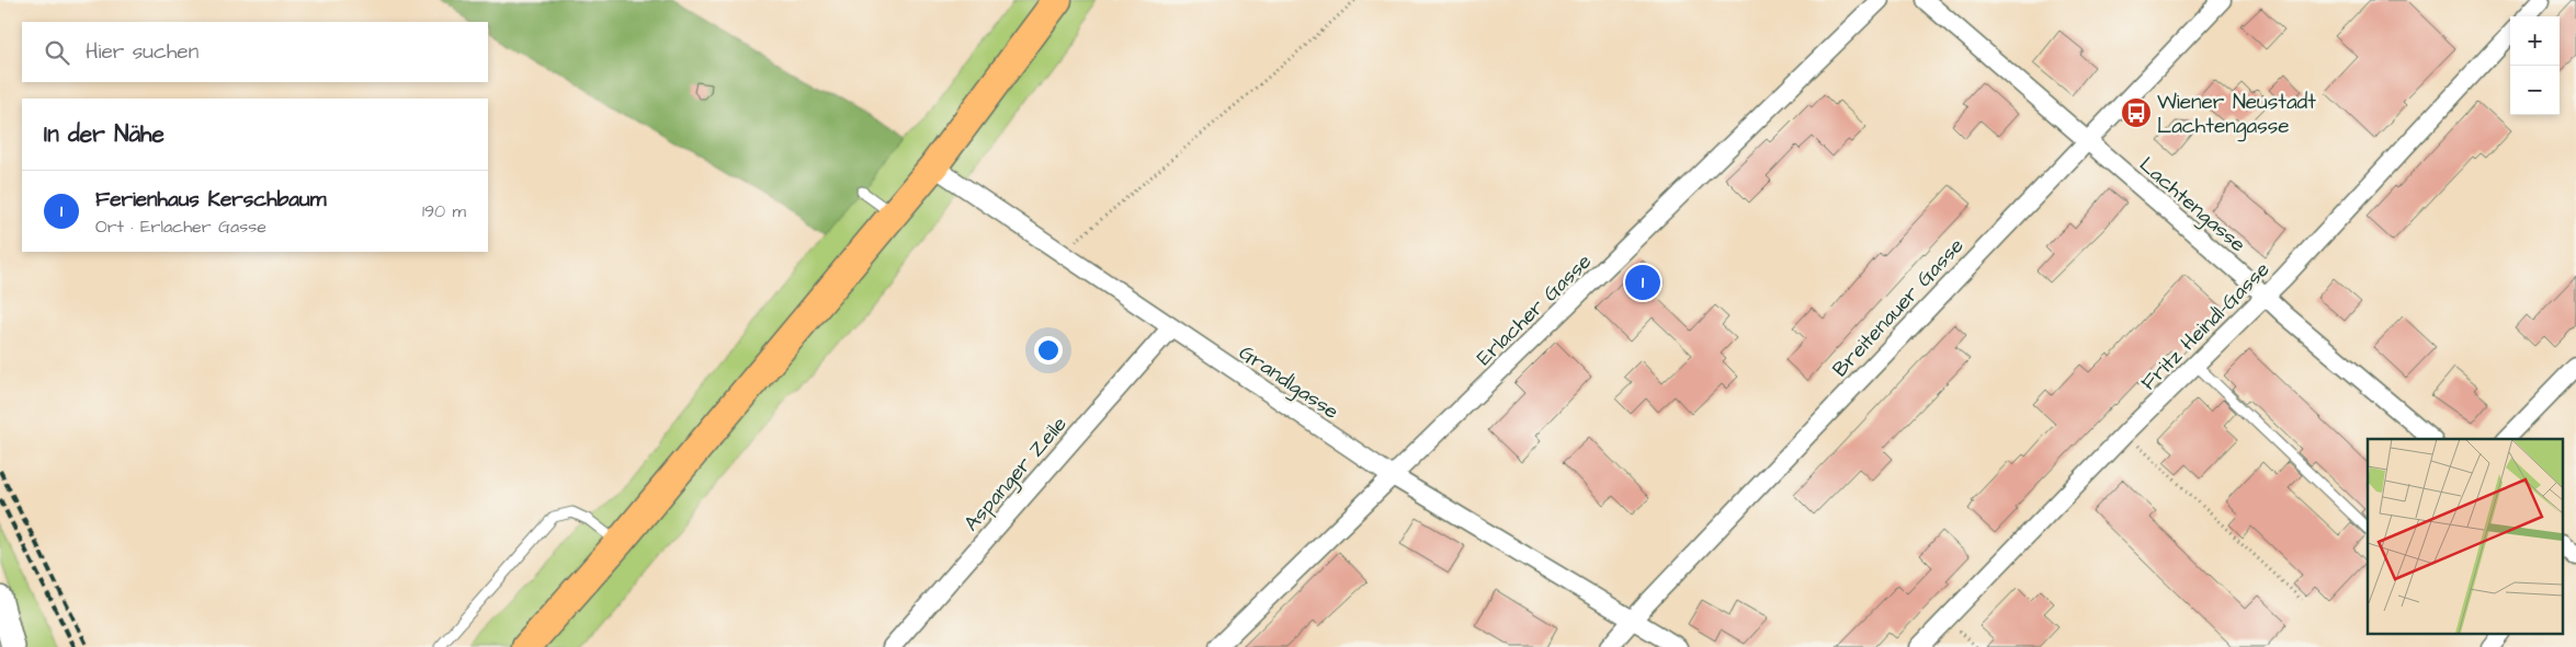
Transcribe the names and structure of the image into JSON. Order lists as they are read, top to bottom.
{
  "streets": {
    "street": [
      "Lachtengasse",
      "Breitenauer Gasse",
      "Erlacher Gasse",
      "Fritz Heindl-Gasse",
      "Grandlgasse",
      "Aspanger Zeile"
    ]
  },
  "crossings": [
    ["Lachtengasse", "Breitenauer Gasse"],
    ["Lachtengasse", "Fritz Heindl-Gasse"],
    ["Breitenauer Gasse", "Grandlgasse"],
    ["Erlacher Gasse", "Grandlgasse"],
    ["Grandlgasse", "Aspanger Zeile"]
  ],
  "places": {
    "bus stop": ["Wiener Neustadt Lachtengasse"]
  },
  "page": {
    "map_buttons": ["+", "−"],
    "search": "Hier suchen",
    "heading": "In der Nähe",
    "list": [
      {
        "mark": "1",
        "name": "Ferienhaus Kerschbaum",
        "note": "Ort · Erlacher Gasse",
        "value": "190 m"
      }
    ],
    "pins": "1"
  }
}
